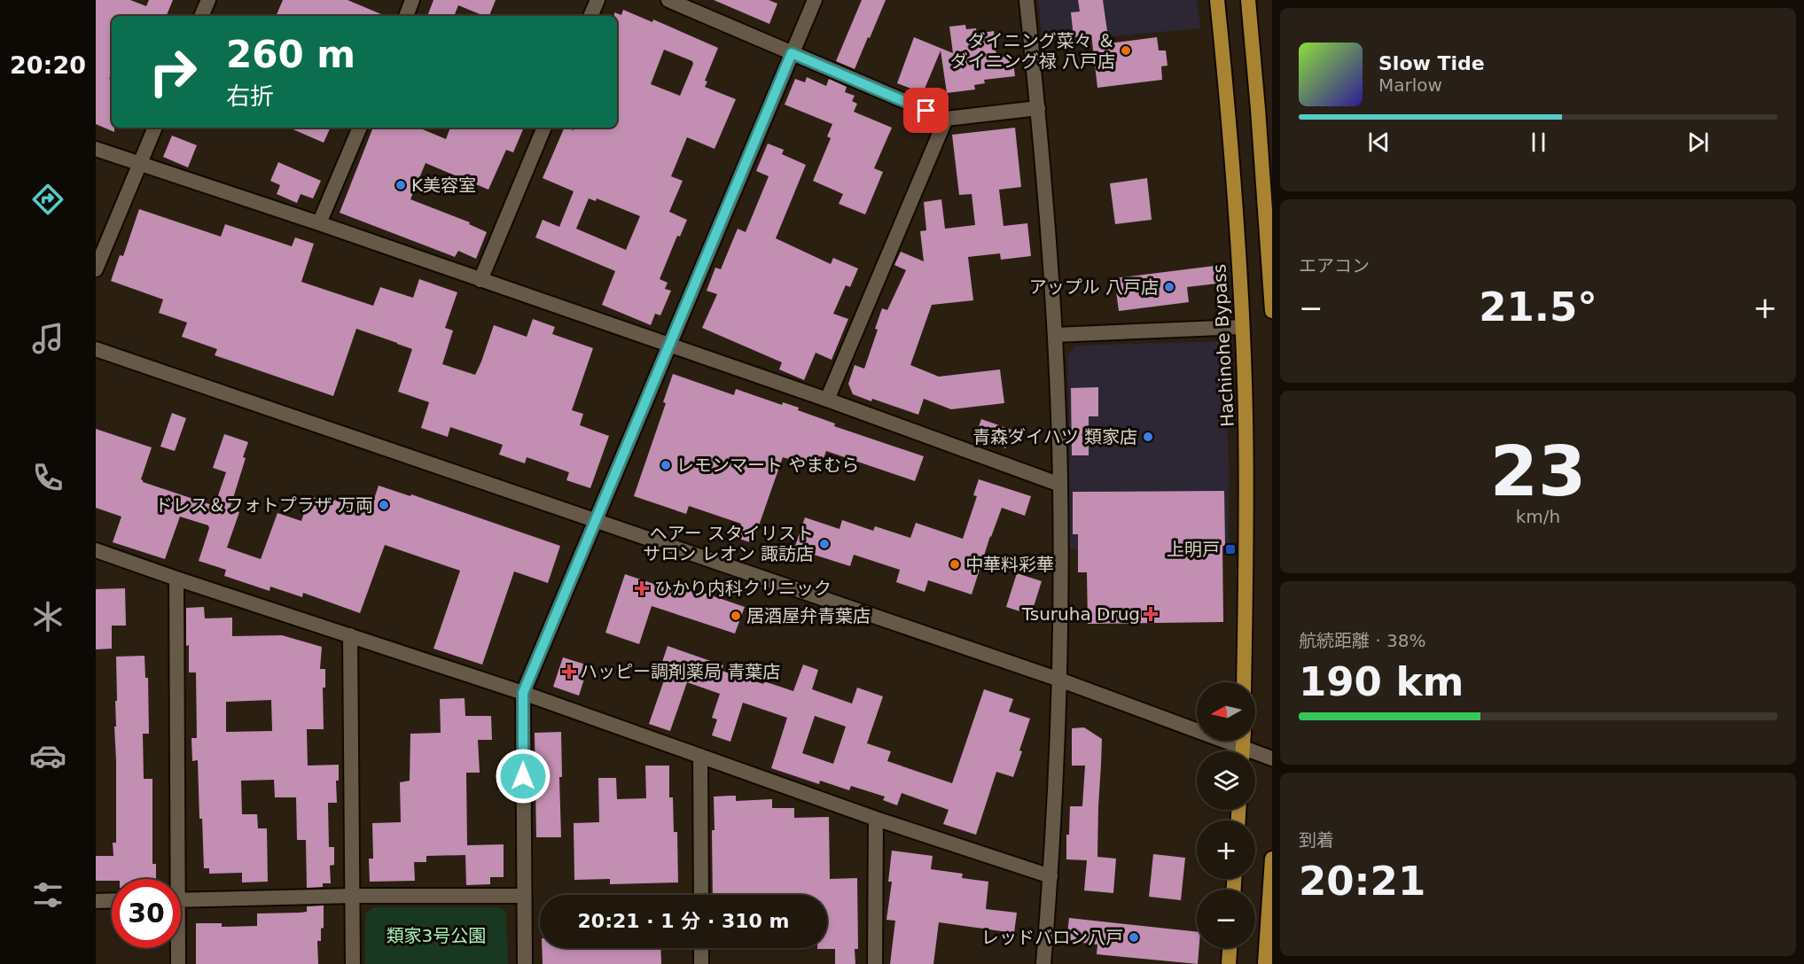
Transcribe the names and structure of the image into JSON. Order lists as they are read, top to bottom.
{
  "streets": {
    "highway": ["Hachinohe Bypass"]
  },
  "parks": ["類家3号公園"],
  "places": {
    "other": [
      "ダイニング菜々 ＆ ダイニング禄 八戸店",
      "K美容室",
      "アップル 八戸店",
      "青森ダイハツ 類家店",
      "レモンマート やまむら",
      "ドレス＆フォトプラザ 万両",
      "ヘアー スタイリスト サロン レオン 諏訪店",
      "中華料彩華",
      "居酒屋弁青葉店",
      "レッドバロン八戸"
    ],
    "transit": ["上明戸"],
    "health": ["ひかり内科クリニック", "Tsuruha Drug", "ハッピー調剤薬局 青葉店"]
  },
  "north": "left",
  "page": {
    "tabs": "20:20",
    "turn": ["260 m", "右折"],
    "song": ["Slow Tide", "Marlow"],
    "tile": [
      "エアコン",
      ["23", "km/h"],
      ["航続距離 · 38%", "190 km"],
      ["到着", "20:21"]
    ],
    "heat": ["−", "21.5°", "+"],
    "map_buttons": ["+", "−"],
    "limit": "30",
    "trip": "20:21 · 1 分 · 310 m"
  }
}
